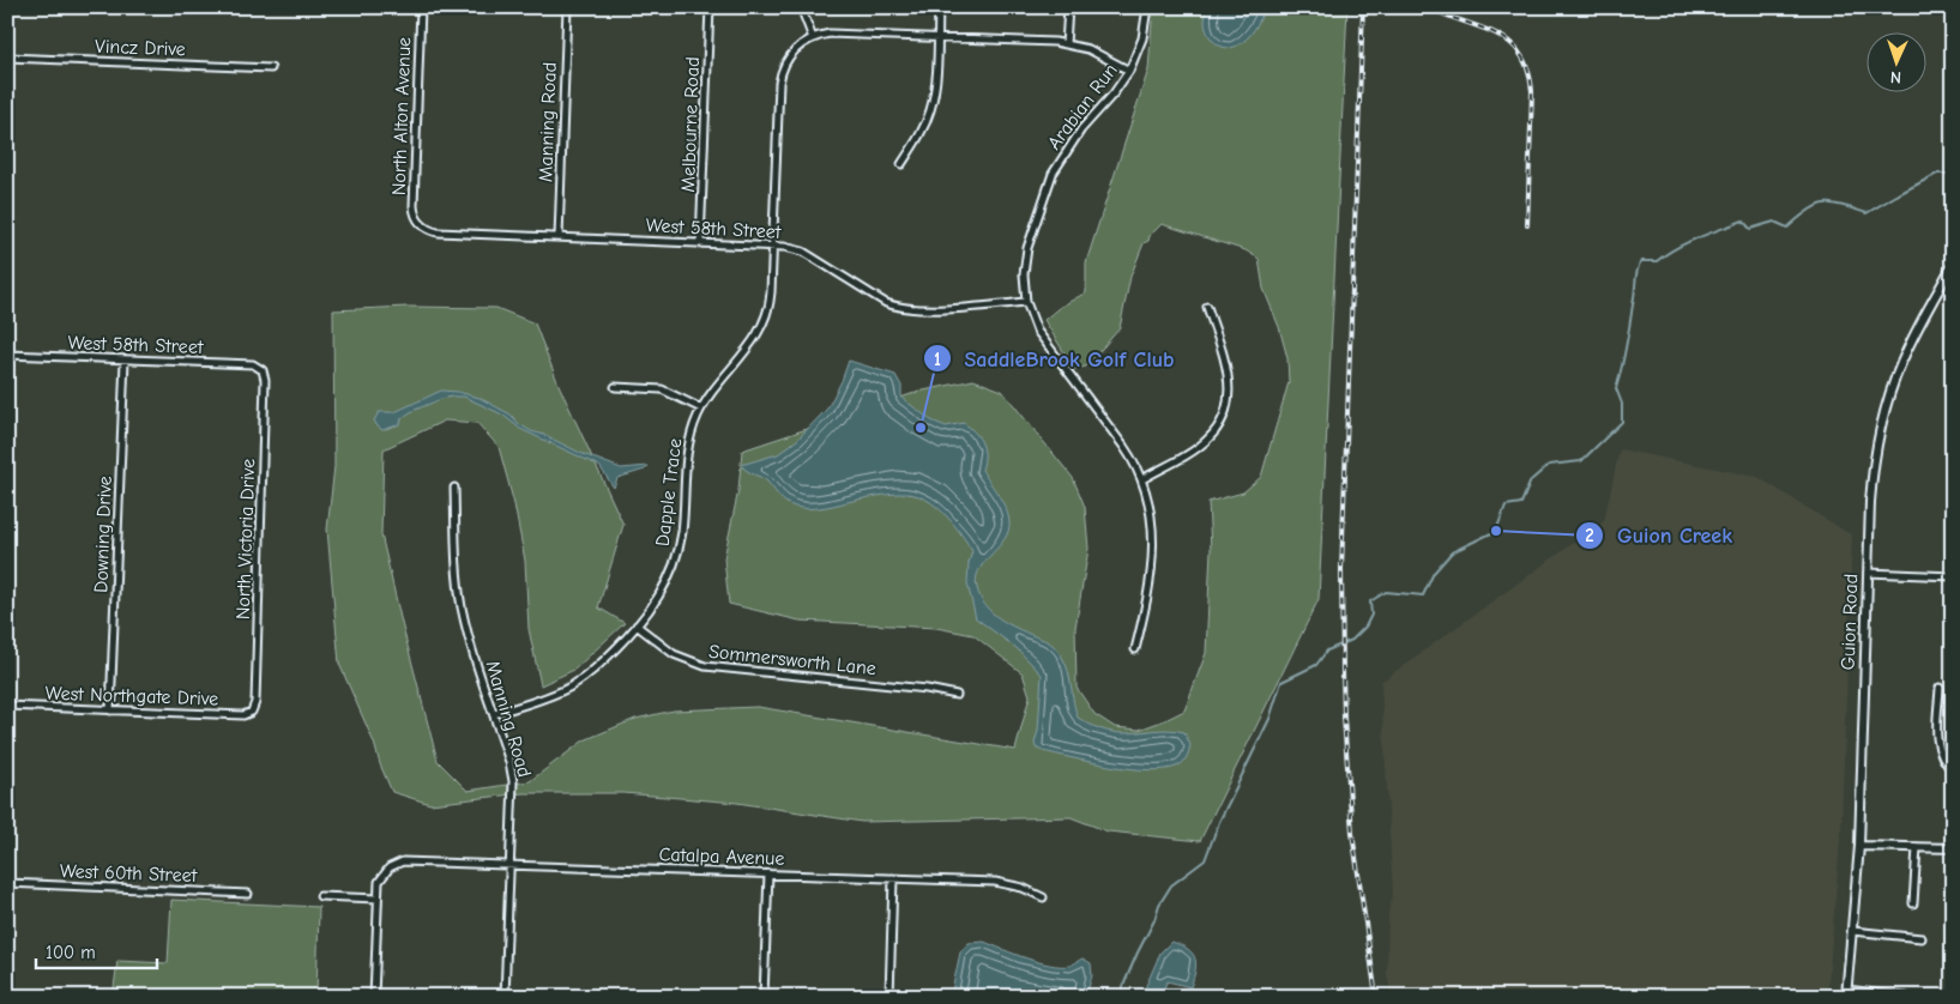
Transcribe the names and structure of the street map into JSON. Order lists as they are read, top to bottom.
{
  "streets": {
    "street": [
      "Vincz Drive",
      "Arabian Run",
      "North Alton Avenue",
      "Manning Road",
      "Melbourne Road",
      "West 58th Street",
      "Dapple Trace",
      "Downing Drive",
      "North Victoria Drive",
      "Guion Road",
      "Sommersworth Lane",
      "West Northgate Drive",
      "Catalpa Avenue",
      "West 60th Street"
    ]
  },
  "crossings": [
    ["Arabian Run", "West 58th Street"],
    ["North Alton Avenue", "West 58th Street"],
    ["Manning Road", "West 58th Street"],
    ["Manning Road", "Dapple Trace"],
    ["Manning Road", "Catalpa Avenue"],
    ["Melbourne Road", "West 58th Street"],
    ["West 58th Street", "Dapple Trace"],
    ["West 58th Street", "Downing Drive"],
    ["West 58th Street", "North Victoria Drive"],
    ["Dapple Trace", "Sommersworth Lane"],
    ["Downing Drive", "West Northgate Drive"],
    ["North Victoria Drive", "West Northgate Drive"]
  ],
  "places": ["SaddleBrook Golf Club", "Guion Creek"],
  "scale_bar": "100 m",
  "north": "bottom"
}
